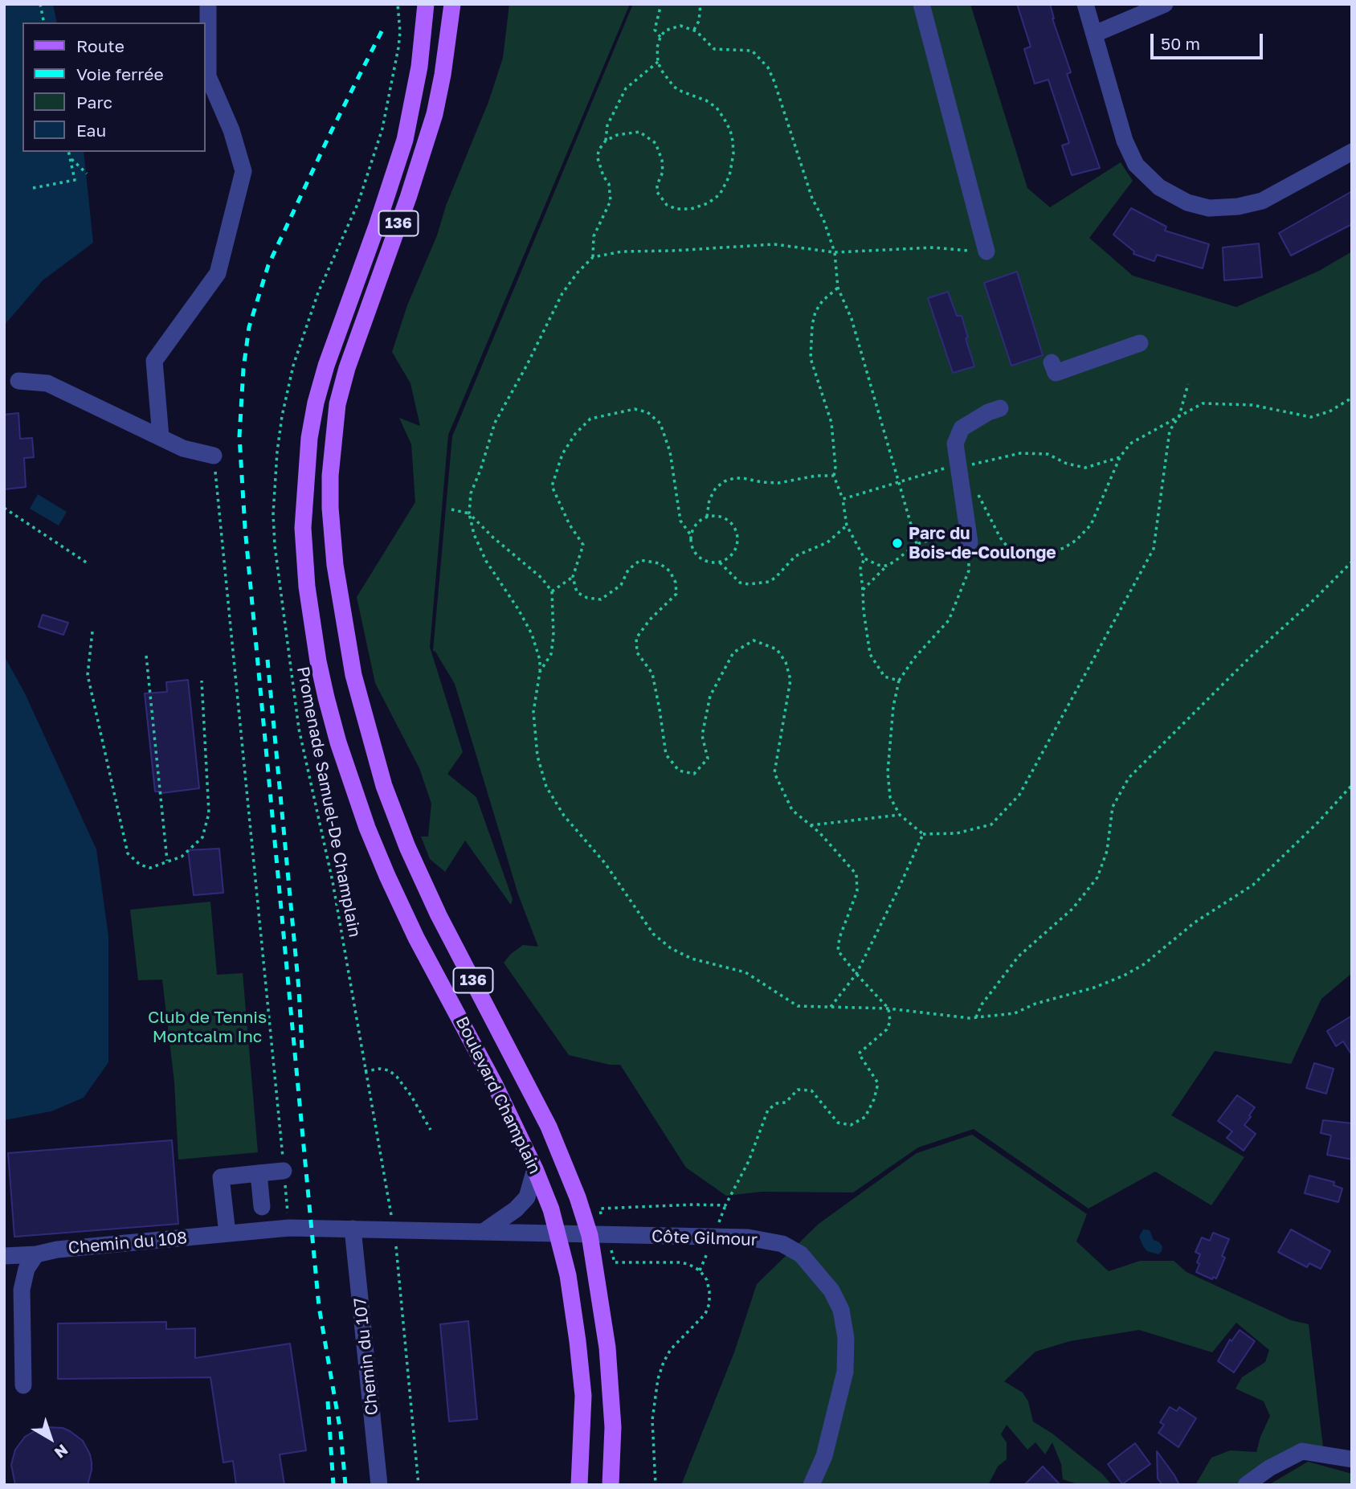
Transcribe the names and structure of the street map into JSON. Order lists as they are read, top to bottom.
{
  "streets": {
    "main road": ["136", "Boulevard Champlain"],
    "street": ["Côte Gilmour", "Chemin du 108", "Chemin du 107"],
    "path": ["Promenade Samuel-De Champlain"]
  },
  "crossings": [
    ["Promenade Samuel-De Champlain", "Chemin du 108"],
    ["Boulevard Champlain", "Côte Gilmour"],
    ["Côte Gilmour", "Chemin du 108"],
    ["Chemin du 108", "Chemin du 107"]
  ],
  "parks": ["Club de Tennis Montcalm Inc"],
  "places": ["Parc du Bois-de-Coulonge"],
  "legend": [
    "Route",
    "Voie ferrée",
    "Parc",
    "Eau"
  ],
  "scale_bar": "50 m",
  "north": "bottom right"
}
